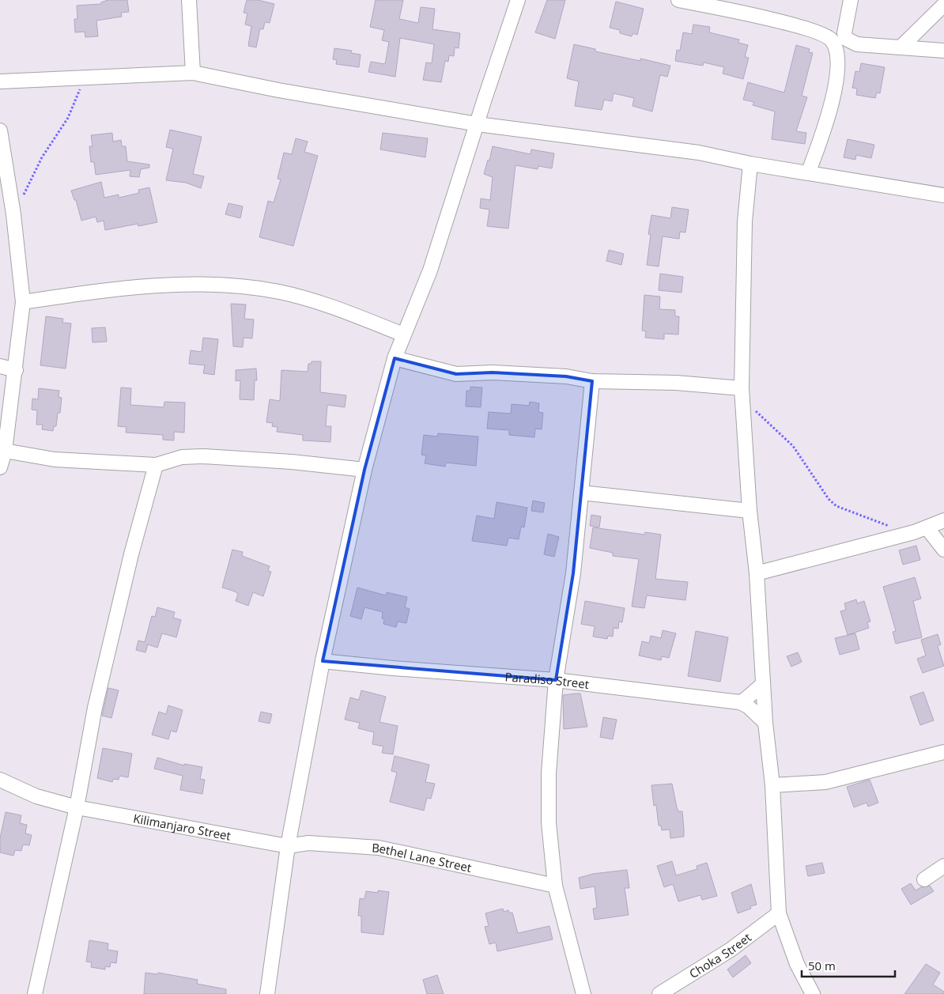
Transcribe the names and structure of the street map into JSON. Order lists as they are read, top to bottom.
{
  "streets": {
    "street": [
      "Paradiso Street",
      "Kilimanjaro Street",
      "Bethel Lane Street",
      "Choka Street"
    ]
  },
  "crossings": [
    ["Kilimanjaro Street", "Bethel Lane Street"]
  ],
  "scale_bar": "50 m"
}
